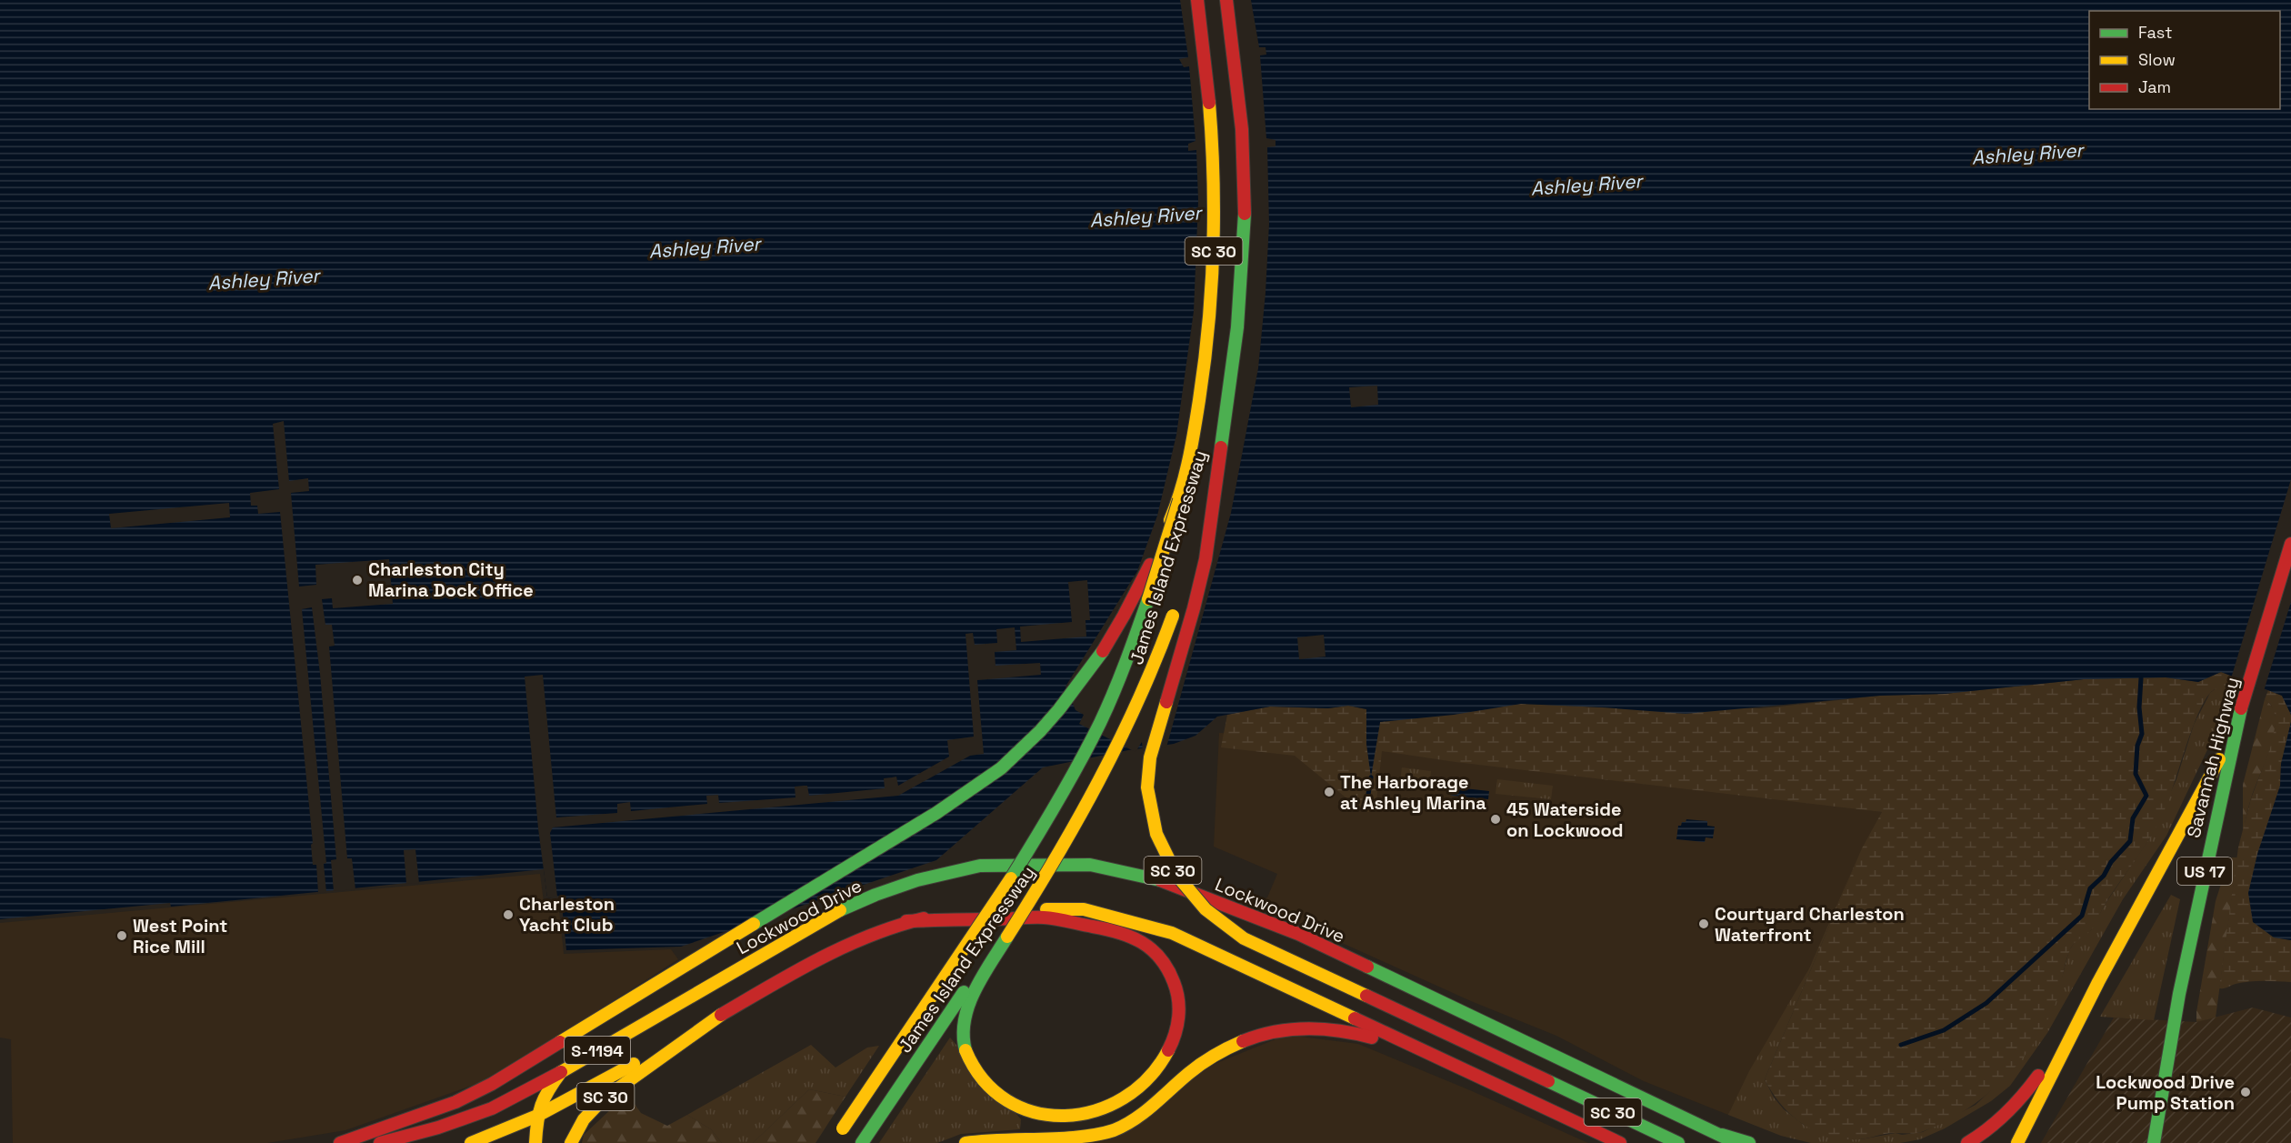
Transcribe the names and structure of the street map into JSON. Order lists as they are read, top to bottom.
{
  "streets": {
    "main road": [
      "SC 30",
      "James Island Expressway",
      "Savannah Highway",
      "US 17",
      "Lockwood Drive",
      "S-1194"
    ]
  },
  "crossings": [
    ["SC 30", "James Island Expressway"],
    ["SC 30", "S-1194"]
  ],
  "water": ["Ashley River"],
  "places": [
    "Charleston City Marina Dock Office",
    "The Harborage at Ashley Marina",
    "45 Waterside on Lockwood",
    "Charleston Yacht Club",
    "Courtyard Charleston Waterfront",
    "West Point Rice Mill",
    "Lockwood Drive Pump Station"
  ],
  "legend": ["Fast", "Slow", "Jam"]
}
